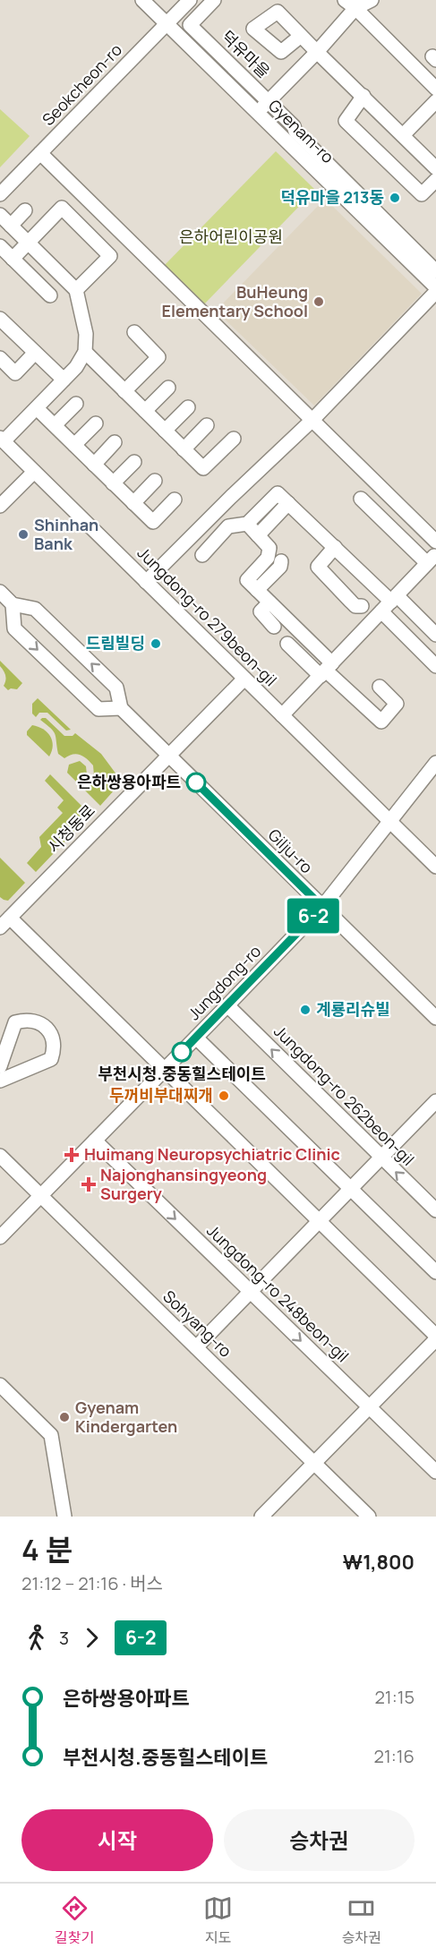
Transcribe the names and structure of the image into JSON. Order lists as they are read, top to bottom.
{
  "streets": {
    "street": [
      "덕유마을",
      "Seokcheon-ro",
      "Gyenam-ro",
      "Jungdong-ro 279beon-gil",
      "시청동로",
      "Gilju-ro",
      "Jungdong-ro",
      "Jungdong-ro 262beon-gil",
      "Jungdong-ro 248beon-gil",
      "Sohyang-ro"
    ]
  },
  "crossings": [
    ["Seokcheon-ro", "Gyenam-ro"],
    ["Jungdong-ro 279beon-gil", "시청동로"],
    ["Jungdong-ro 279beon-gil", "Jungdong-ro"],
    ["시청동로", "Gilju-ro"],
    ["Gilju-ro", "Jungdong-ro"],
    ["Jungdong-ro", "Jungdong-ro 262beon-gil"],
    ["Jungdong-ro", "Jungdong-ro 248beon-gil"],
    ["Jungdong-ro", "Sohyang-ro"]
  ],
  "parks": ["은하어린이공원"],
  "places": {
    "other": [
      "덕유마을 213동",
      "BuHeung Elementary School",
      "Shinhan Bank",
      "드림빌딩",
      "은하쌍용아파트",
      "계룡리슈빌",
      "부천시청.중동힐스테이트",
      "두꺼비부대찌개",
      "Gyenam Kindergarten"
    ],
    "health": ["Huimang Neuropsychiatric Clinic", "Najonghansingyeong Surgery"]
  },
  "lines": ["bus line 6-2"],
  "page": {
    "on_map": "6-2",
    "heading": ["4 분", "21:12 – 21:16 · 버스", "₩1,800"],
    "legs": ["3", "6-2"],
    "list": [
      {
        "name": "은하쌍용아파트",
        "value": "21:15"
      },
      {
        "name": "부천시청.중동힐스테이트",
        "value": "21:16"
      }
    ],
    "buttons": ["시작", "승차권"],
    "tabs": ["길찾기", "지도", "승차권"]
  }
}
